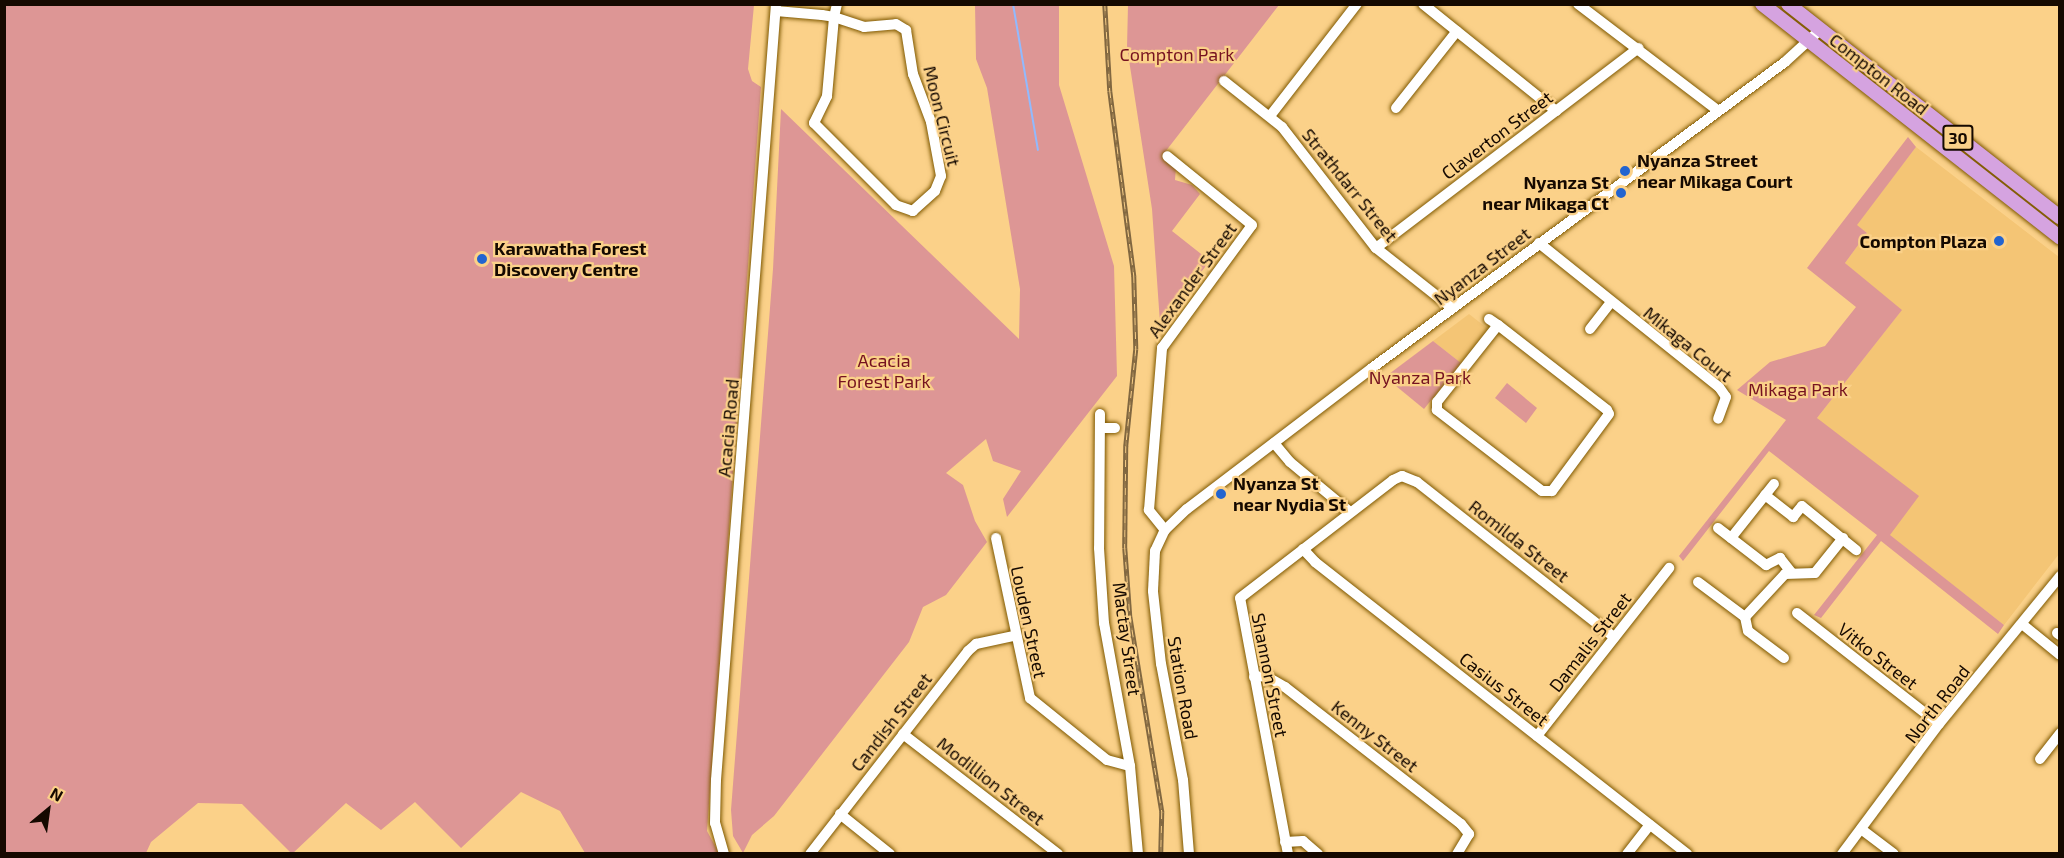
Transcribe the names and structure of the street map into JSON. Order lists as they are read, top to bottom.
{
  "streets": {
    "main road": ["Compton Road", "30"],
    "street": [
      "Moon Circuit",
      "Claverton Street",
      "Strathdarr Street",
      "Nyanza Street",
      "Alexander Street",
      "Mikaga Court",
      "Acacia Road",
      "Romilda Street",
      "Louden Street",
      "Mactay Street",
      "Damalis Street",
      "Vitko Street",
      "Shannon Street",
      "Station Road",
      "Casius Street",
      "North Road",
      "Candish Street",
      "Kenny Street",
      "Modillion Street"
    ]
  },
  "crossings": [
    ["Compton Road", "Nyanza Street"],
    ["Moon Circuit", "Acacia Road"],
    ["Claverton Street", "Strathdarr Street"],
    ["Strathdarr Street", "Nyanza Street"],
    ["Nyanza Street", "Alexander Street"],
    ["Nyanza Street", "Mikaga Court"],
    ["Nyanza Street", "Station Road"],
    ["Alexander Street", "Station Road"],
    ["Romilda Street", "Damalis Street"],
    ["Romilda Street", "Shannon Street"],
    ["Louden Street", "Mactay Street"],
    ["Louden Street", "Candish Street"],
    ["Damalis Street", "Casius Street"],
    ["Vitko Street", "North Road"],
    ["Shannon Street", "Casius Street"],
    ["Shannon Street", "Kenny Street"],
    ["Candish Street", "Modillion Street"]
  ],
  "parks": [
    "Compton Park",
    "Acacia Forest Park",
    "Nyanza Park",
    "Mikaga Park"
  ],
  "places": [
    "Nyanza Street near Mikaga Court",
    "Nyanza St near Mikaga Ct",
    "Compton Plaza",
    "Karawatha Forest Discovery Centre",
    "Nyanza St near Nydia St"
  ],
  "north": "top right"
}
